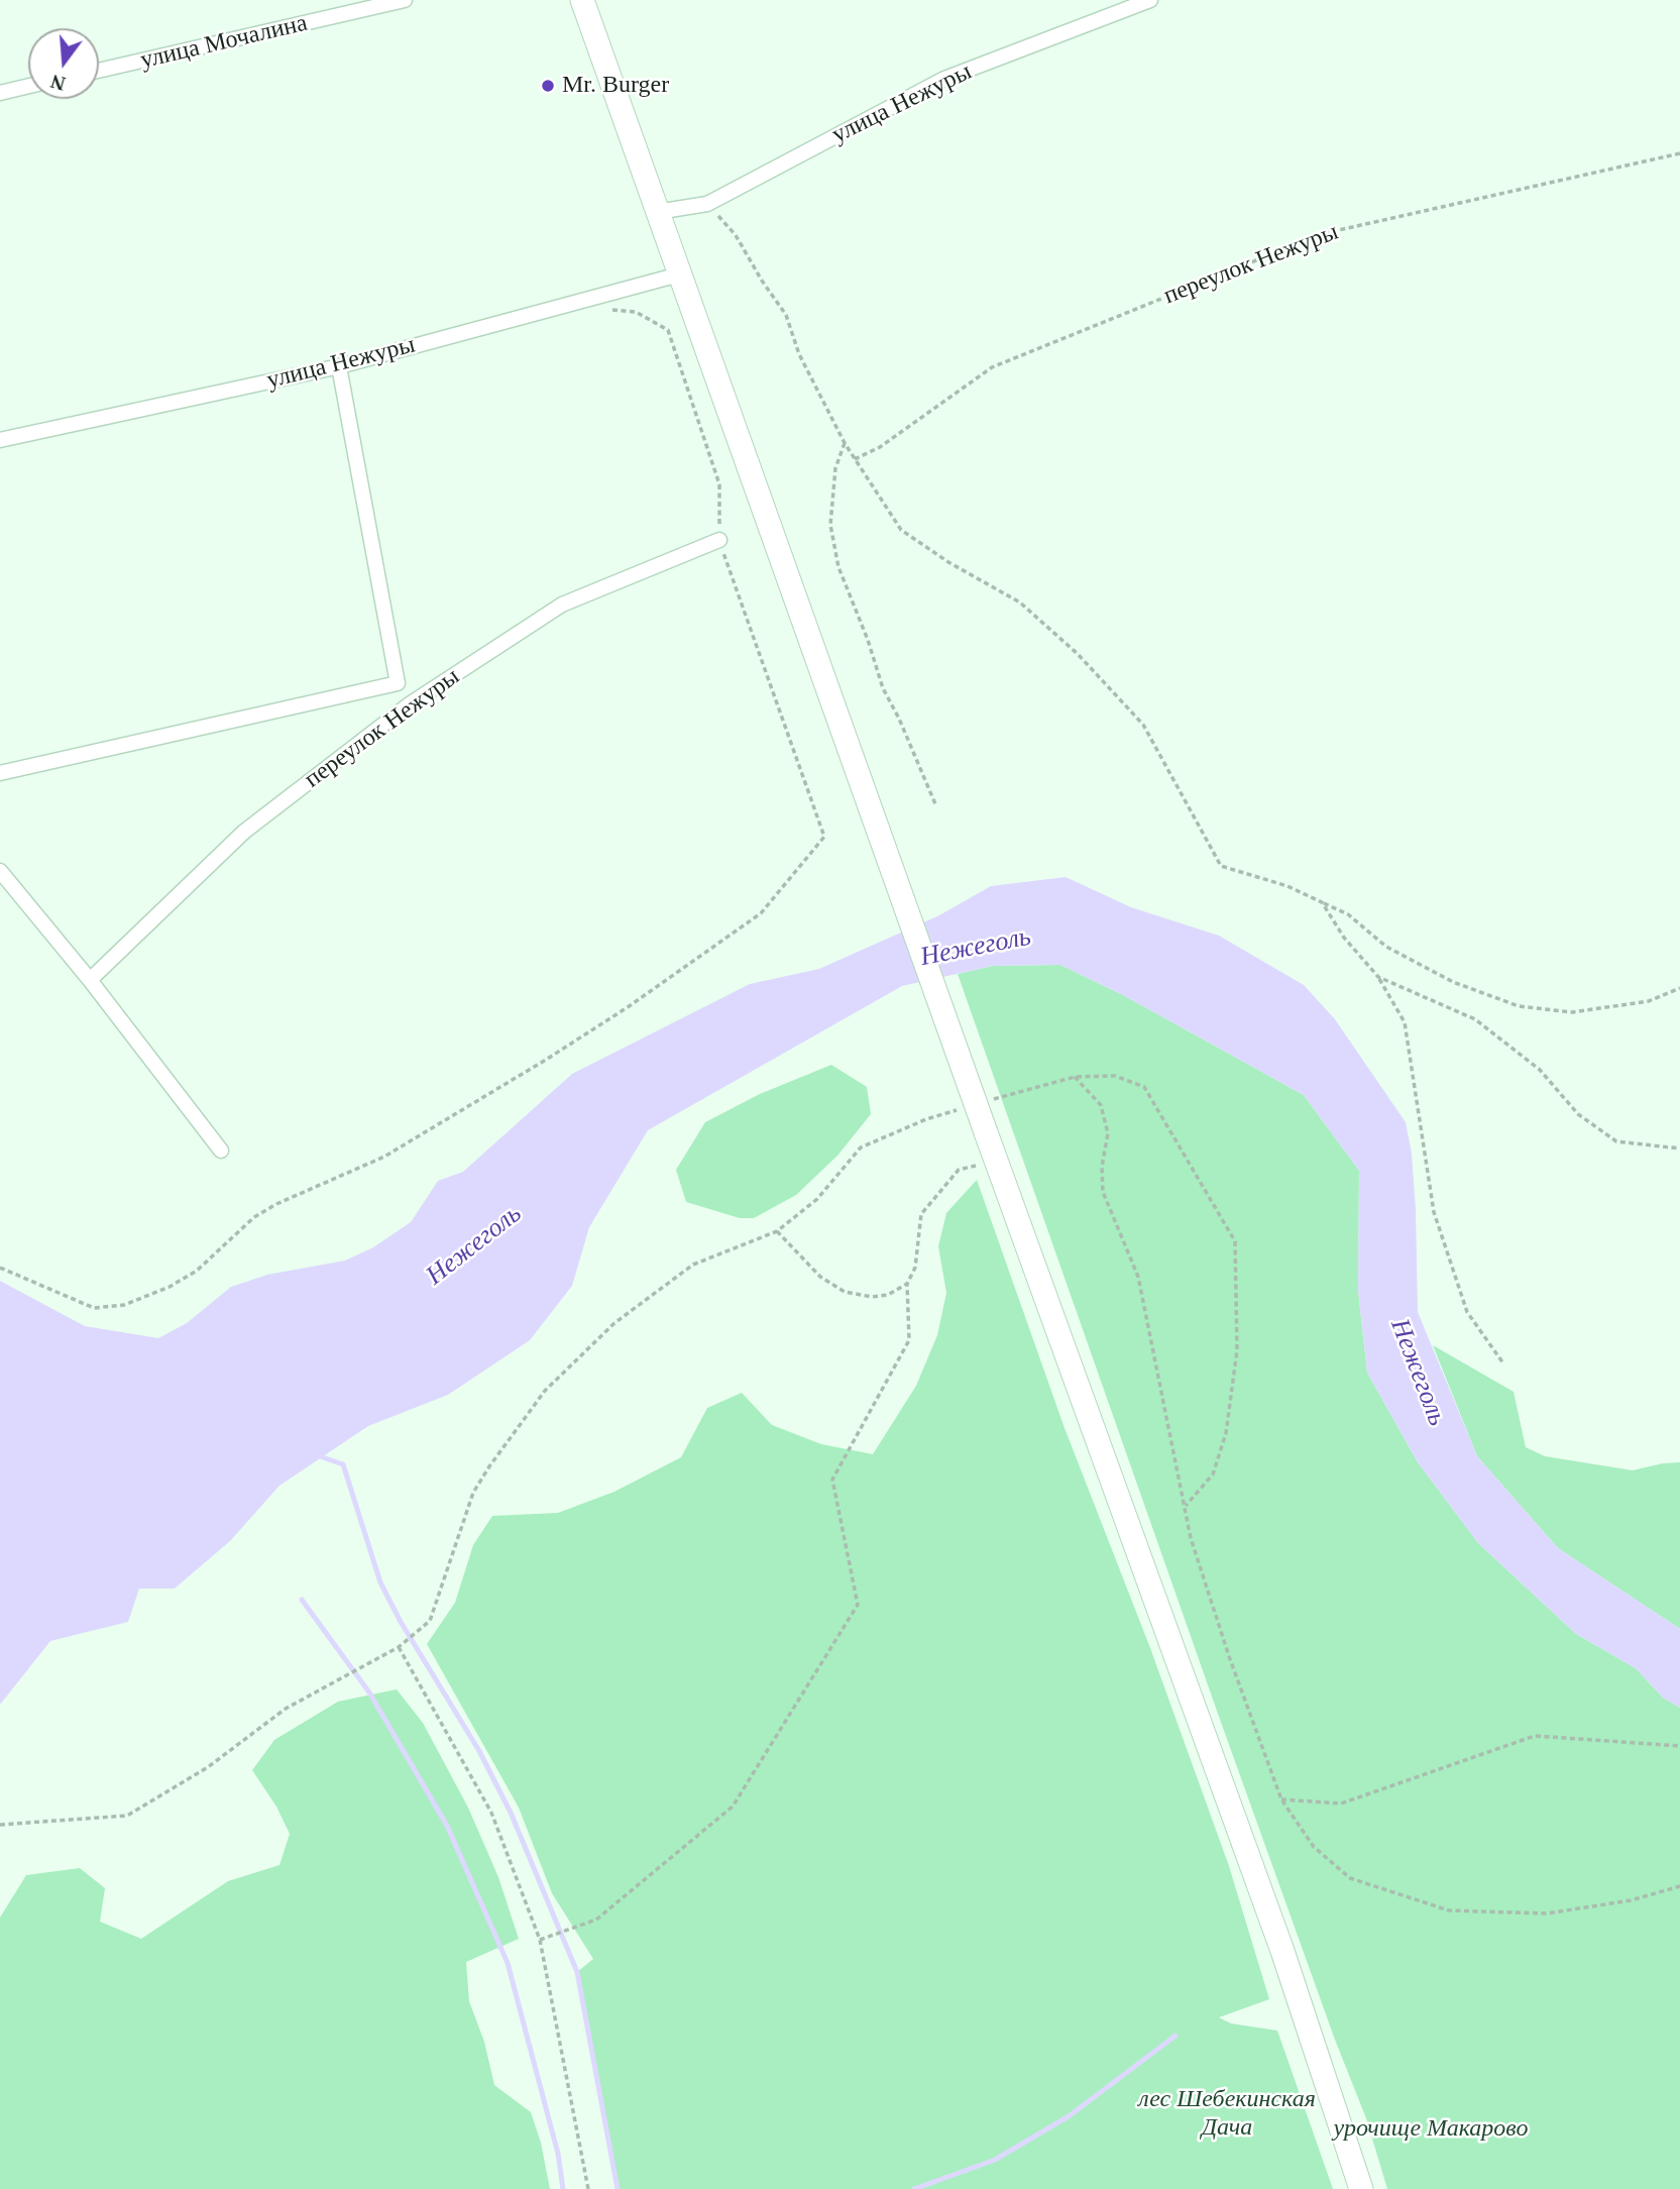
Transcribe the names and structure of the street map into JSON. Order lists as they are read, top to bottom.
{
  "streets": {
    "street": ["улица Мочалина", "улица Нежуры", "переулок Нежуры"]
  },
  "crossings": [
    ["улица Нежуры", "переулок Нежуры"]
  ],
  "water": ["Нежеголь"],
  "parks": ["лес Шебекинская Дача", "урочище Макарово"],
  "places": ["Mr. Burger"],
  "north": "bottom"
}
